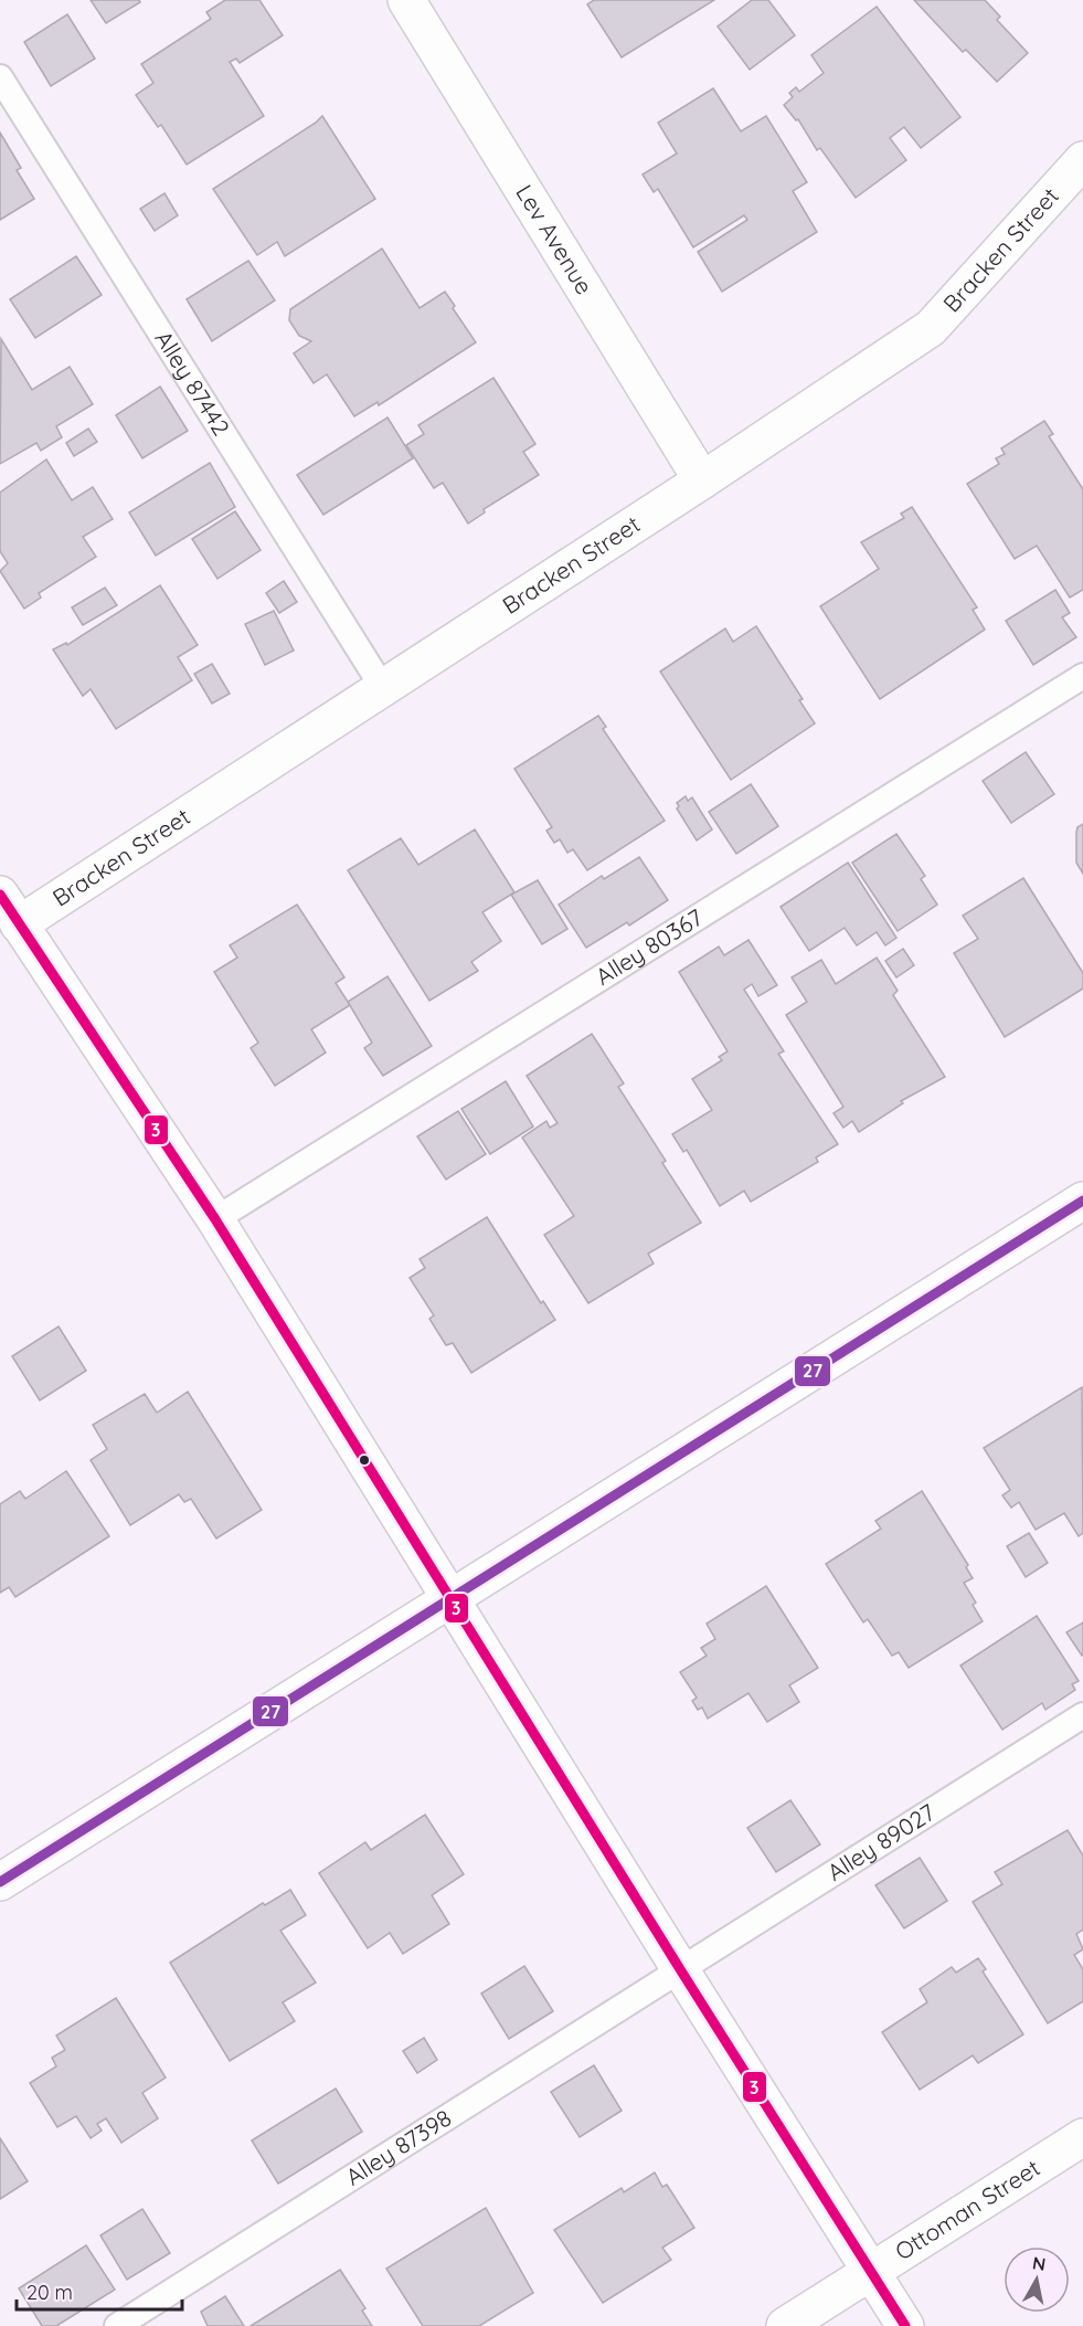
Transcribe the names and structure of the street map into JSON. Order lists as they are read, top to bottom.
{
  "streets": {
    "main road": ["Lev Avenue", "Bracken Street", "Ottoman Street"],
    "lane": [
      "Alley 87442",
      "Alley 80367",
      "Alley 89027",
      "Alley 87398"
    ]
  },
  "crossings": [
    ["Lev Avenue", "Bracken Street"],
    ["Bracken Street", "Alley 87442"],
    ["Alley 89027", "Alley 87398"]
  ],
  "lines": ["transit line 3", "transit line 27"],
  "scale_bar": "20 m",
  "north": "top"
}
